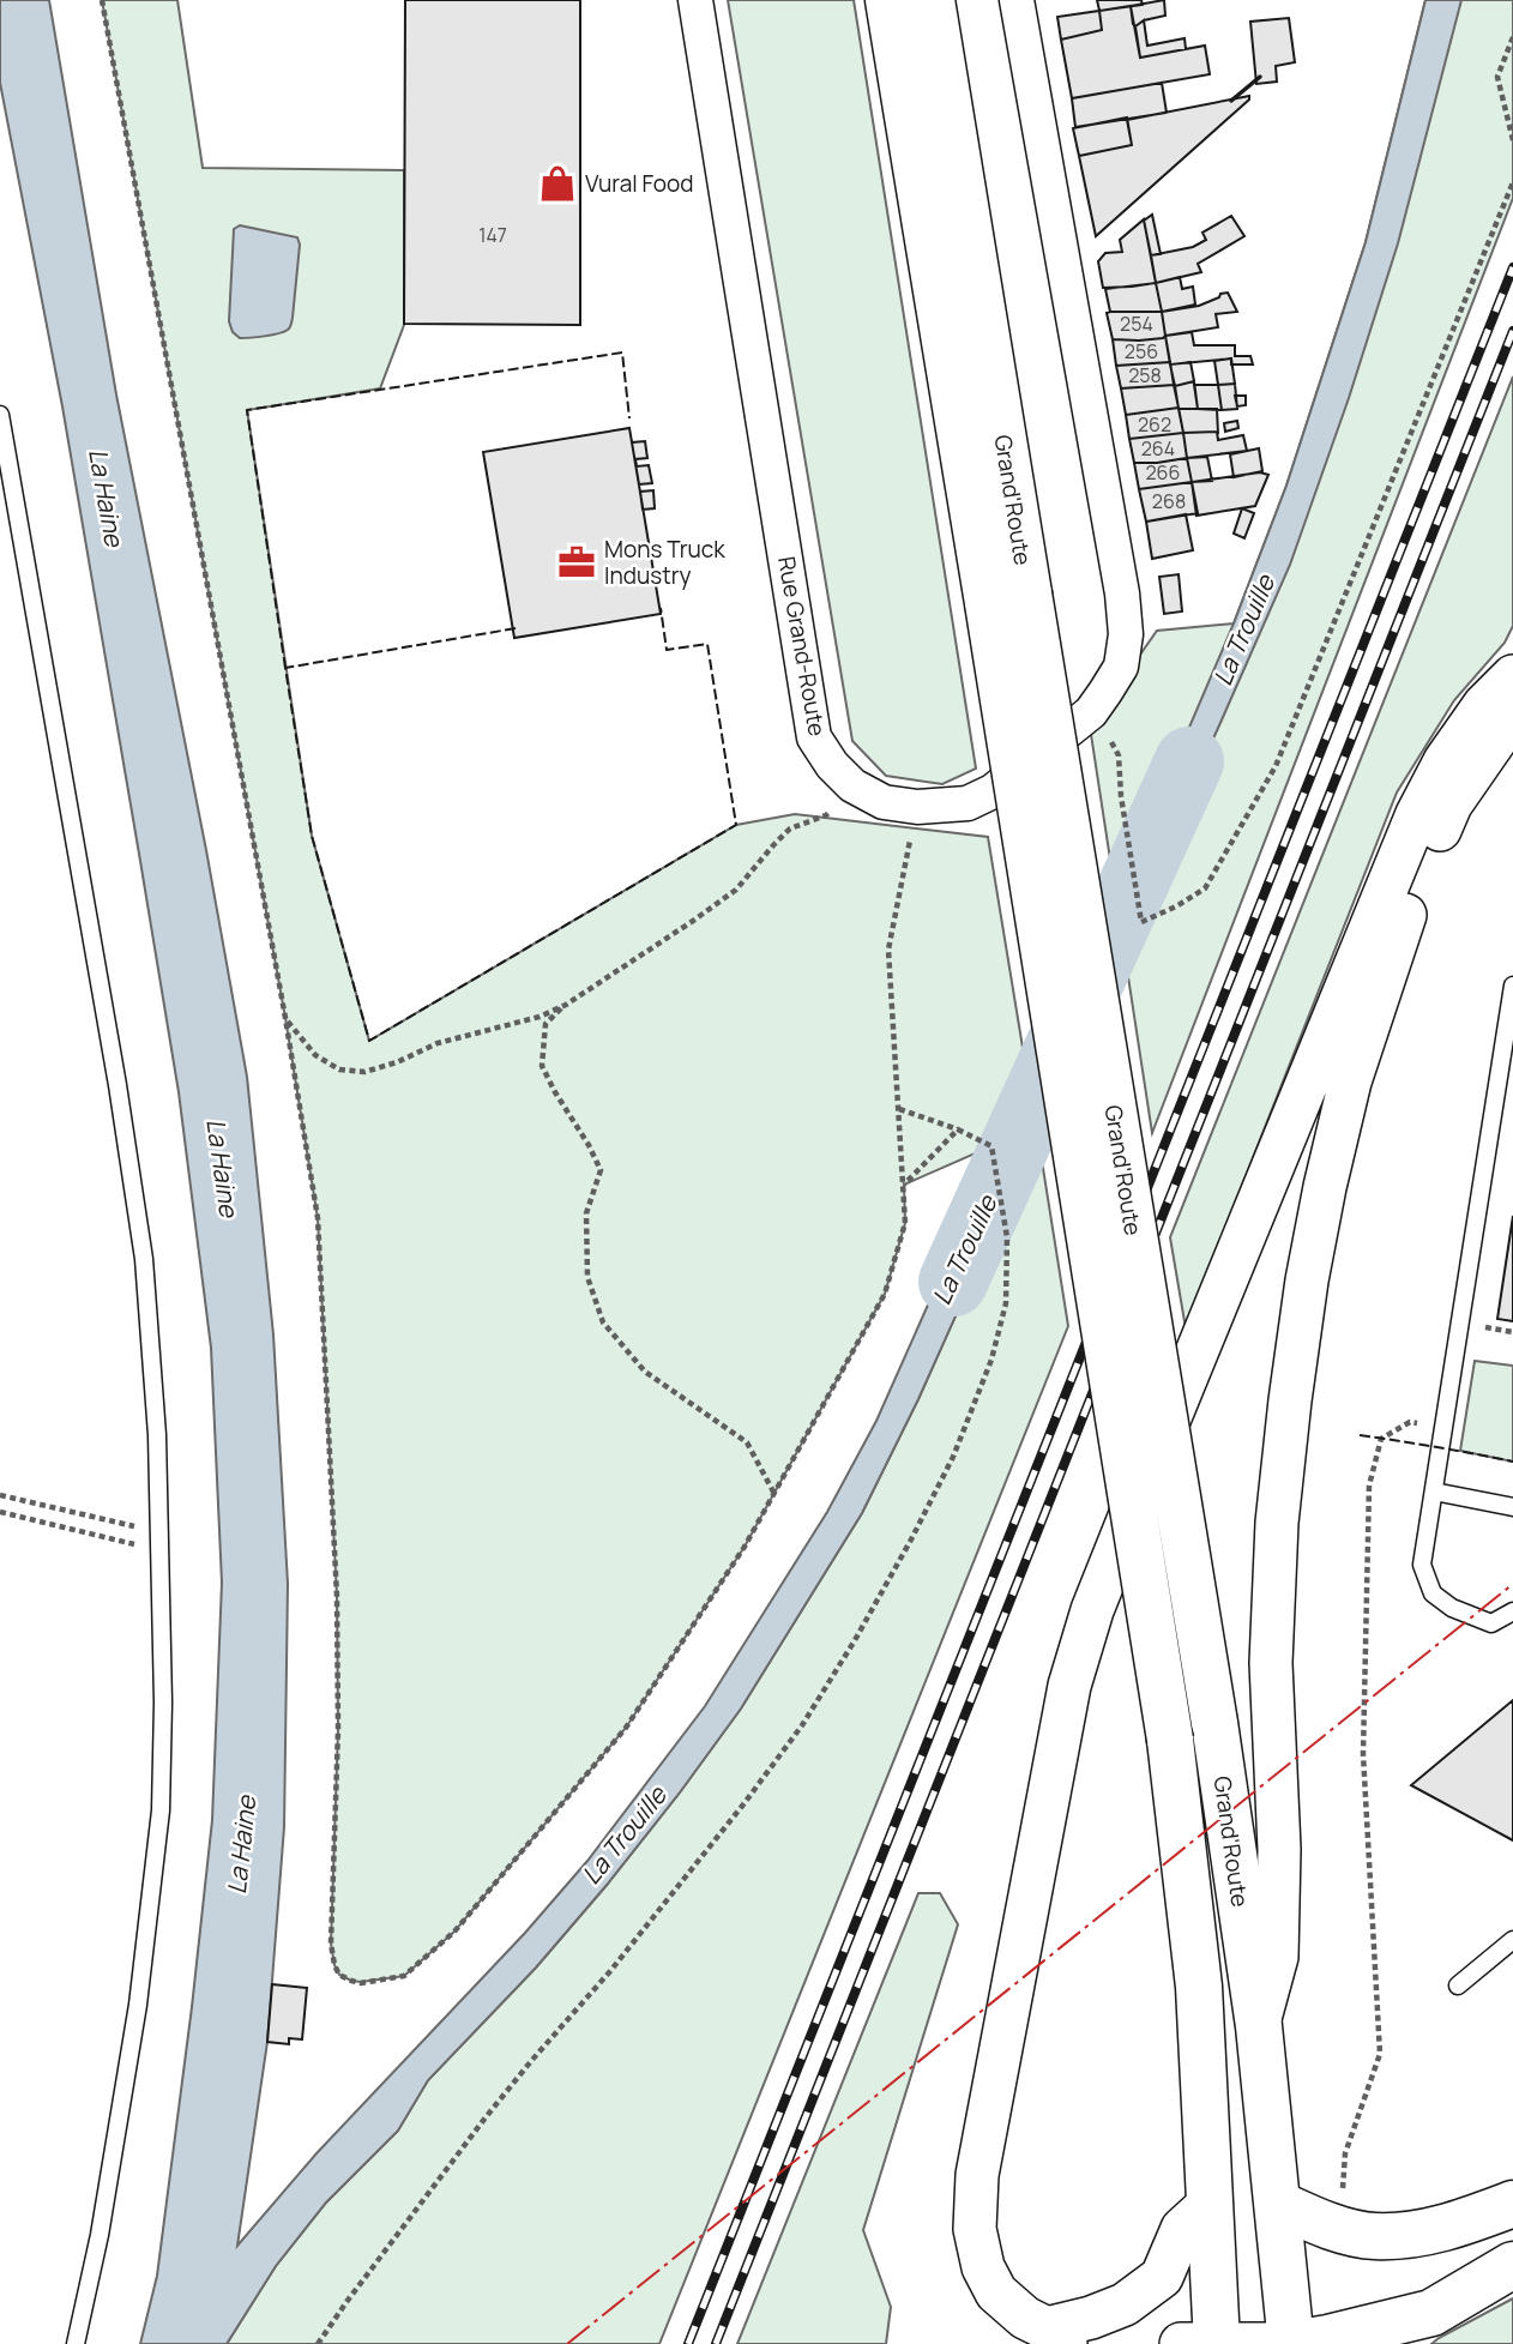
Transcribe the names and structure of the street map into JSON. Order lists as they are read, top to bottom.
{
  "streets": {
    "main road": ["Grand'Route"],
    "street": ["Rue Grand-Route"]
  },
  "water": ["La Haine", "La Trouille"],
  "places": {
    "shop": ["Vural Food"],
    "office": ["Mons Truck Industry"]
  },
  "house_numbers": [
    "147",
    "254",
    "256",
    "258",
    "262",
    "264",
    "266",
    "268"
  ]
}
